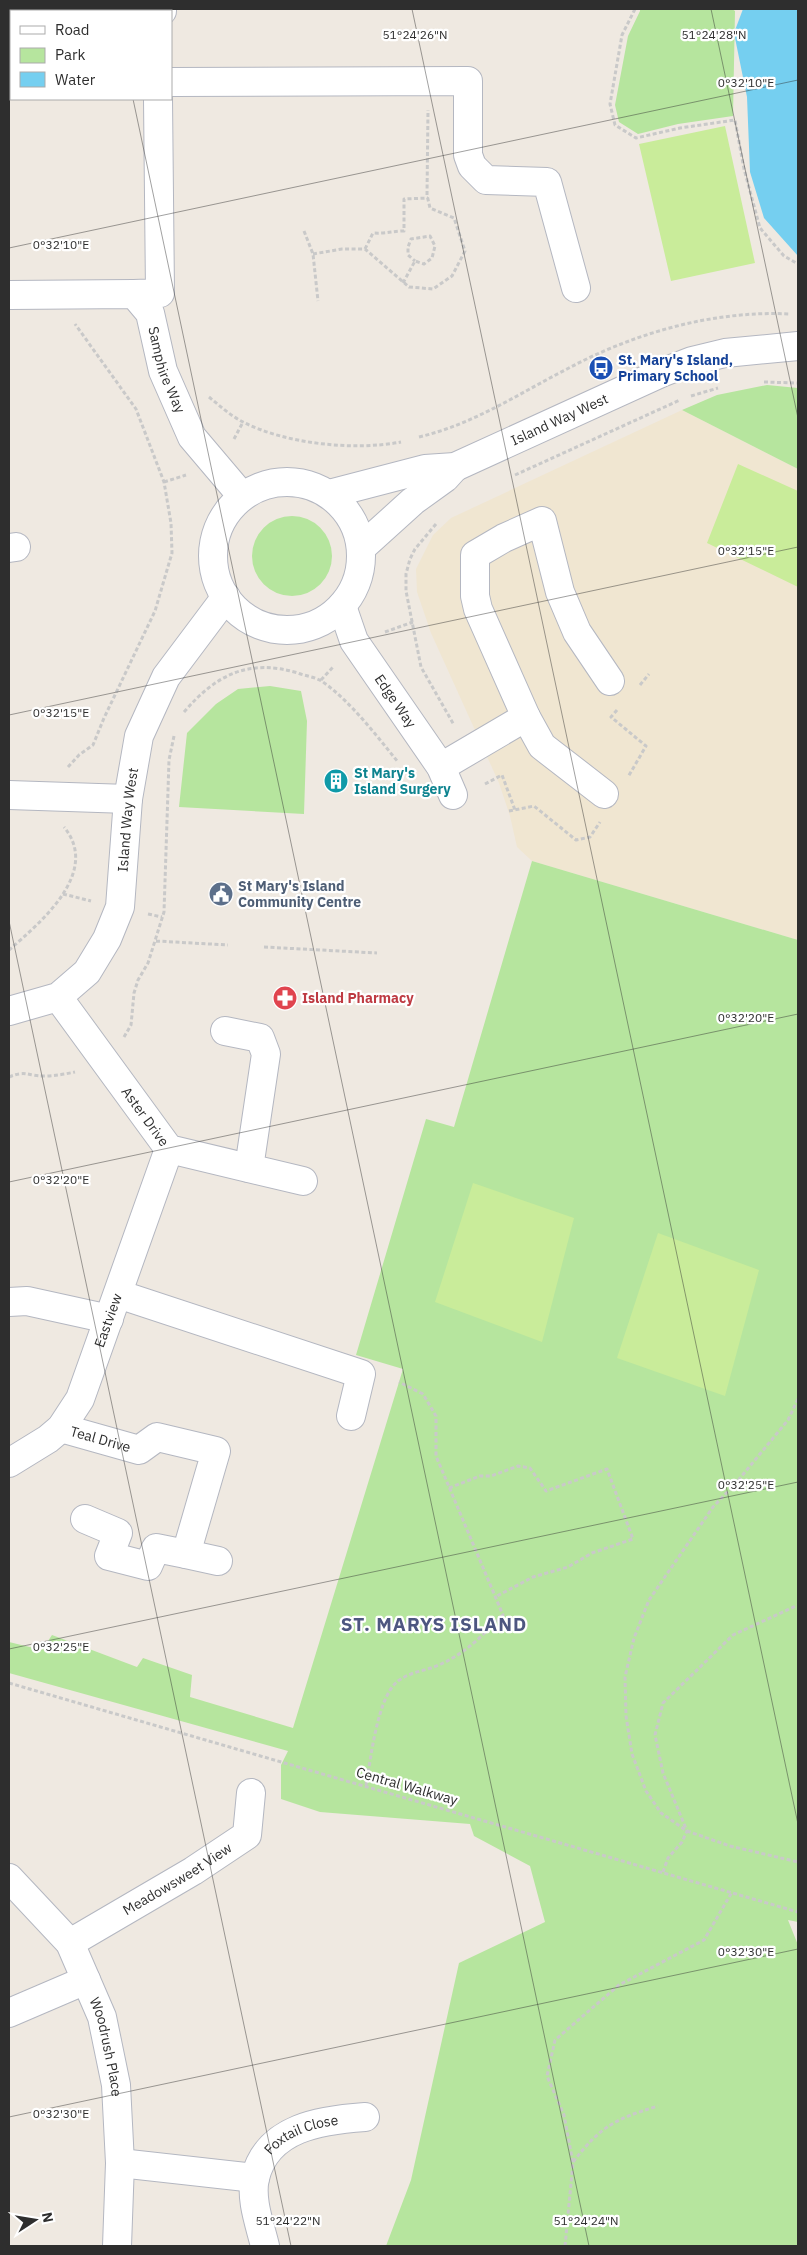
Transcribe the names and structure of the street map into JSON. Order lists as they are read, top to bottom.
{
  "streets": {
    "street": [
      "Samphire Way",
      "Island Way West",
      "Edge Way",
      "Aster Drive",
      "Eastview",
      "Teal Drive",
      "Meadowsweet View",
      "Woodrush Place",
      "Foxtail Close"
    ],
    "path": ["Central Walkway"]
  },
  "crossings": [
    ["Samphire Way", "Island Way West"],
    ["Samphire Way", "Edge Way"],
    ["Island Way West", "Edge Way"],
    ["Island Way West", "Aster Drive"],
    ["Aster Drive", "Eastview"],
    ["Eastview", "Teal Drive"],
    ["Meadowsweet View", "Woodrush Place"]
  ],
  "districts": ["ST. MARYS ISLAND"],
  "places": {
    "bus stop": ["St. Mary's Island, Primary School"],
    "building": ["St Mary's Island Surgery"],
    "public building": ["St Mary's Island Community Centre"],
    "pharmacy": ["Island Pharmacy"]
  },
  "legend": ["Road", "Park", "Water"],
  "north": "right",
  "coordinates": [
    "51°24'26\"N",
    "51°24'28\"N",
    "0°32'10\"E",
    "0°32'15\"E",
    "0°32'20\"E",
    "0°32'25\"E",
    "0°32'30\"E",
    "51°24'22\"N",
    "51°24'24\"N"
  ]
}
